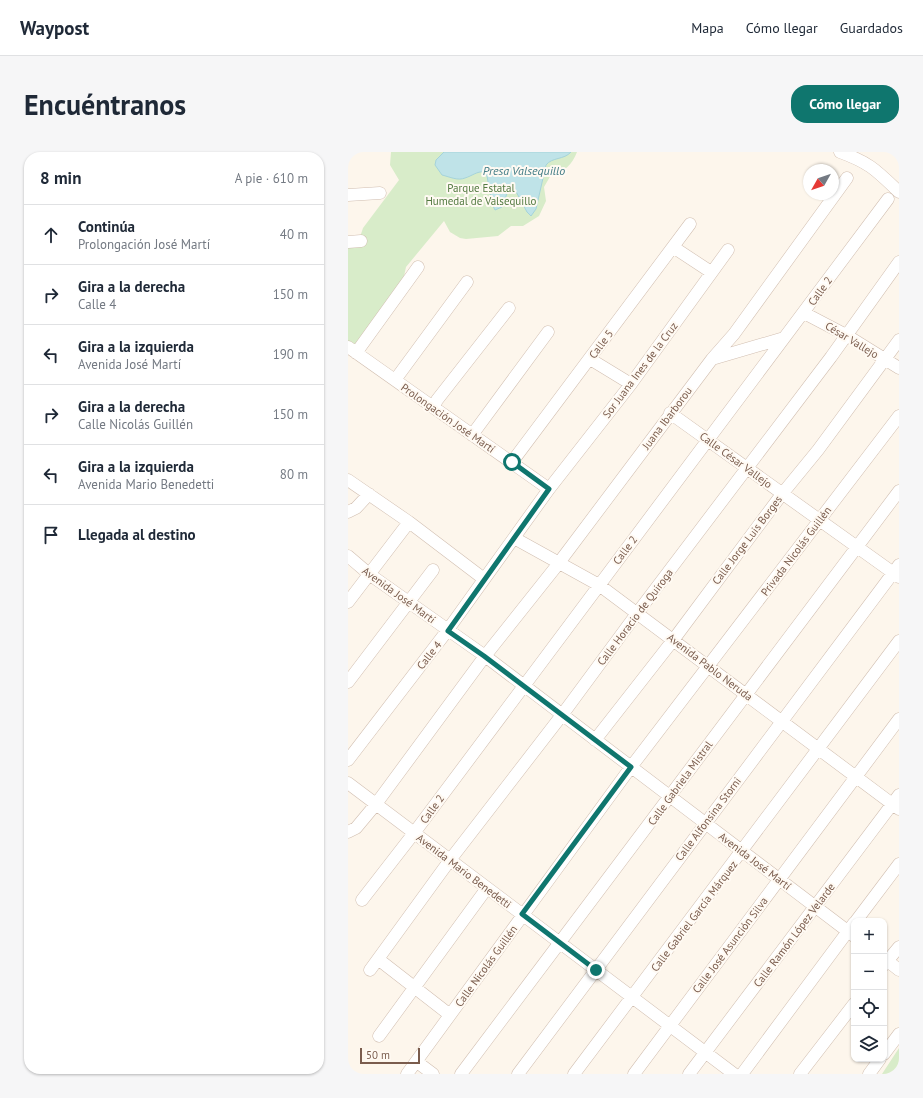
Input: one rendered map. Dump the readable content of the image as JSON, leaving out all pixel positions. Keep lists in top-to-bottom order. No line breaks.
{"streets":{"street":["Calle 2","César Vallejo","Calle 5","Sor Juana Ines de la Cruz","Prolongación José Martí","Juana Ibarborou","Calle César Vallejo","Calle Jorge Luis Borges","Privada Nicolás Guillén","Avenida José Martí","Calle Horacio de Quiroga","Calle 4","Avenida Pablo Neruda","Calle Gabriela Mistral","Calle Alfonsina Storni","Avenida Mario Benedetti","Calle Gabriel García Márquez","Calle Ramón López Velarde","Calle José Asunción Silva","Calle Nicolás Guillén"]},"crossings":[["Calle 2","César Vallejo"],["Calle 2","Calle César Vallejo"],["Calle 2","Avenida José Martí"],["Calle 2","Avenida Pablo Neruda"],["Calle 2","Avenida Mario Benedetti"],["César Vallejo","Calle Jorge Luis Borges"],["César Vallejo","Calle Horacio de Quiroga"],["Calle 5","Prolongación José Martí"],["Sor Juana Ines de la Cruz","Prolongación José Martí"],["Sor Juana Ines de la Cruz","Calle 4"],["Prolongación José Martí","Calle 4"],["Juana Ibarborou","Calle César Vallejo"],["Juana Ibarborou","Avenida José Martí"],["Juana Ibarborou","Avenida Pablo Neruda"],["Juana Ibarborou","Avenida Mario Benedetti"],["Calle César Vallejo","Calle Jorge Luis Borges"],["Calle César Vallejo","Privada Nicolás Guillén"],["Calle César Vallejo","Calle Horacio de Quiroga"],["Calle César Vallejo","Calle Gabriela Mistral"],["Calle César Vallejo","Calle Alfonsina Storni"],["Calle Jorge Luis Borges","Avenida José Martí"],["Calle Jorge Luis Borges","Avenida Pablo Neruda"],["Privada Nicolás Guillén","Avenida Pablo Neruda"],["Privada Nicolás Guillén","Calle Nicolás Guillén"],["Avenida José Martí","Calle Horacio de Quiroga"],["Avenida José Martí","Calle 4"],["Avenida José Martí","Calle Gabriela Mistral"],["Avenida José Martí","Calle Alfonsina Storni"],["Avenida José Martí","Calle Gabriel García Márquez"],["Avenida José Martí","Calle Ramón López Velarde"],["Avenida José Martí","Calle José Asunción Silva"],["Avenida José Martí","Calle Nicolás Guillén"],["Calle Horacio de Quiroga","Avenida Pablo Neruda"],["Calle Horacio de Quiroga","Avenida Mario Benedetti"],["Calle 4","Avenida Pablo Neruda"],["Avenida Pablo Neruda","Calle Gabriela Mistral"],["Avenida Pablo Neruda","Calle Alfonsina Storni"],["Avenida Pablo Neruda","Calle Gabriel García Márquez"],["Avenida Pablo Neruda","Calle Ramón López Velarde"],["Avenida Pablo Neruda","Calle José Asunción Silva"],["Avenida Pablo Neruda","Calle Nicolás Guillén"],["Calle Gabriela Mistral","Avenida Mario Benedetti"],["Calle Alfonsina Storni","Avenida Mario Benedetti"],["Avenida Mario Benedetti","Calle Gabriel García Márquez"],["Avenida Mario Benedetti","Calle Ramón López Velarde"],["Avenida Mario Benedetti","Calle José Asunción Silva"],["Avenida Mario Benedetti","Calle Nicolás Guillén"]],"water":["Presa Valsequillo"],"parks":["Parque Estatal Humedal de Valsequillo"],"scale_bar":"50 m","north":"bottom left","page":{"header":"Waypost","nav":["Mapa","Cómo llegar","Guardados"],"buttons":"Cómo llegar","title":"Encuéntranos","heading":["8 min","A pie · 610 m"],"list":[["Continúa","Prolongación José Martí","40 m"],["Gira a la derecha","Calle 4","150 m"],["Gira a la izquierda","Avenida José Martí","190 m"],["Gira a la derecha","Calle Nicolás Guillén","150 m"],["Gira a la izquierda","Avenida Mario Benedetti","80 m"],"Llegada al destino"],"map_buttons":["+","−"],"scale":"50 m"}}
